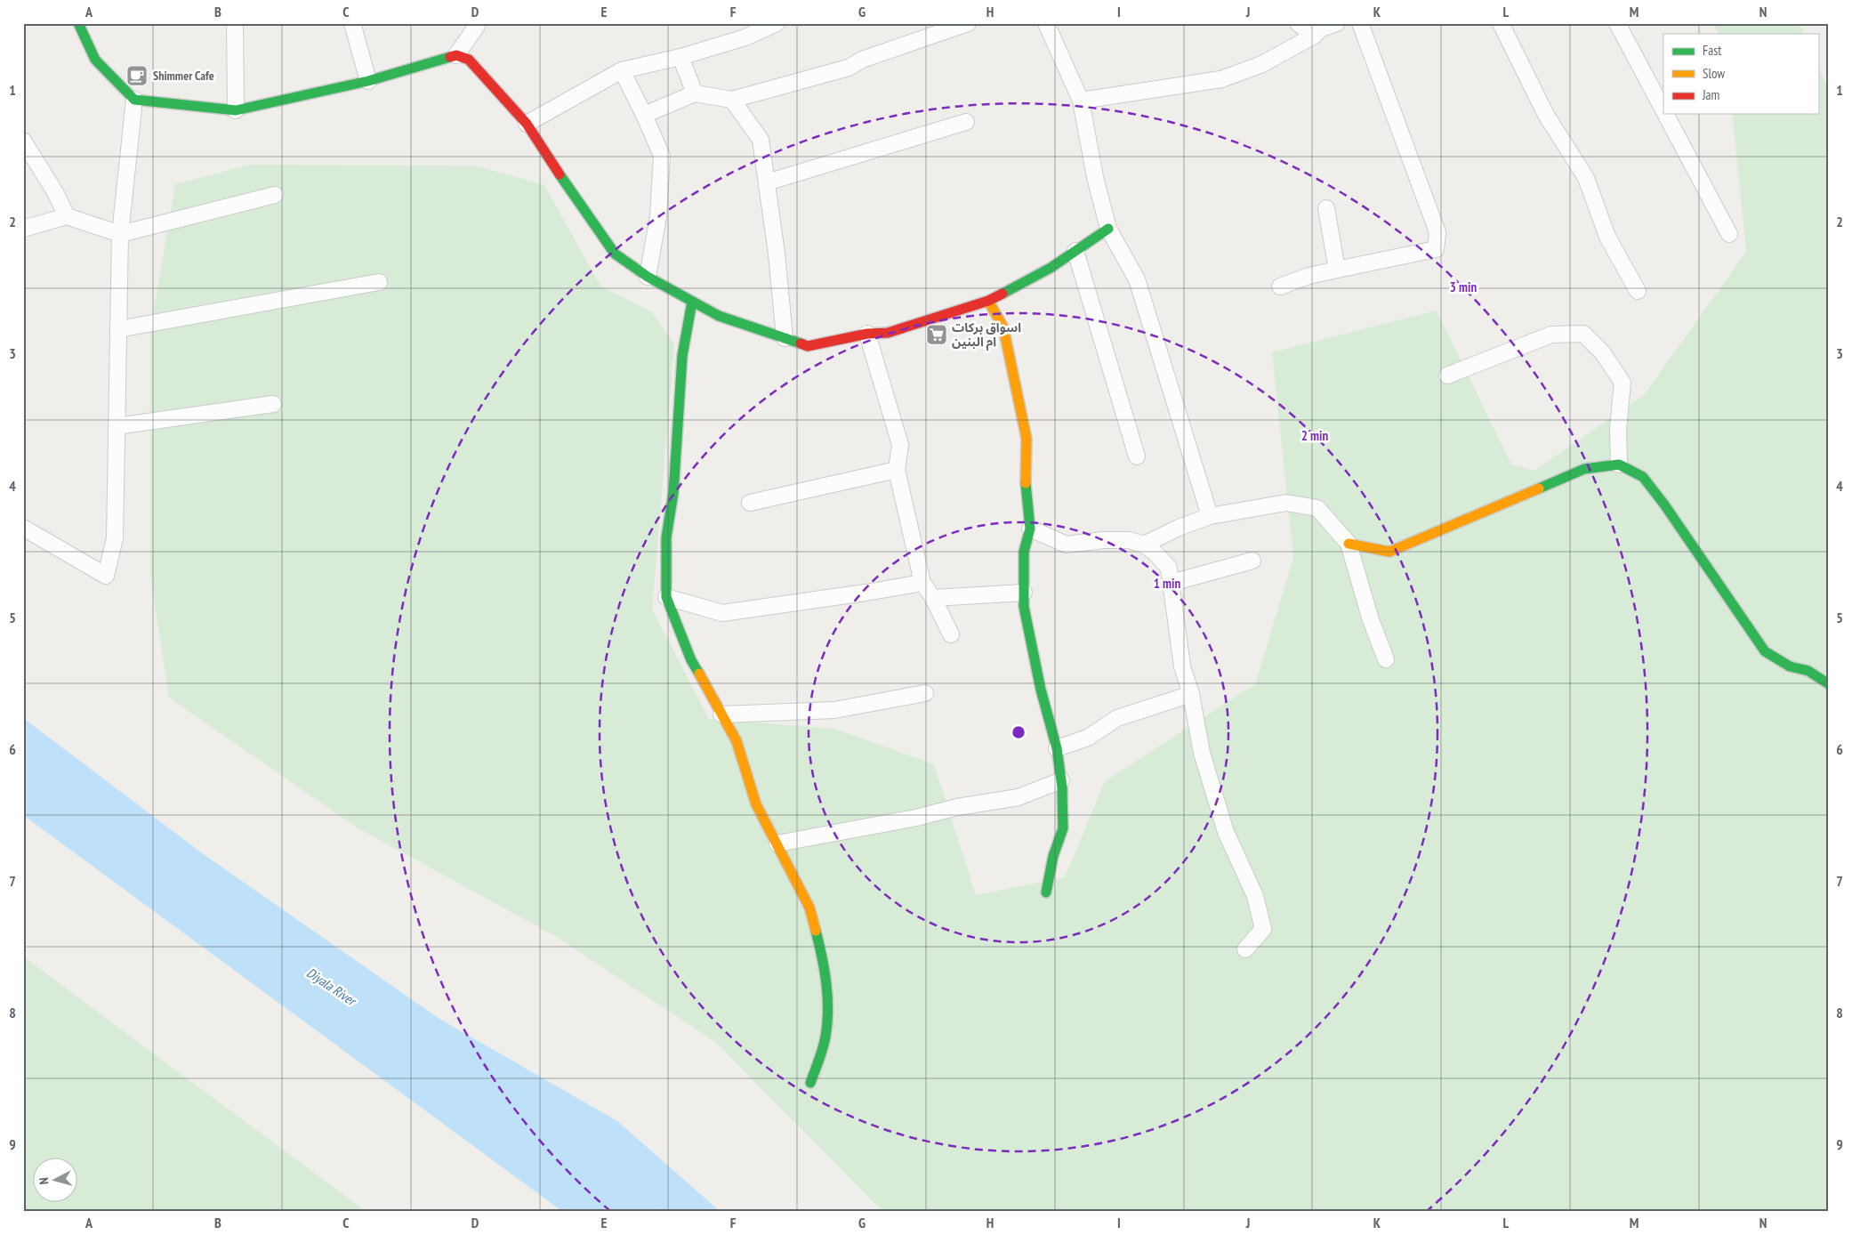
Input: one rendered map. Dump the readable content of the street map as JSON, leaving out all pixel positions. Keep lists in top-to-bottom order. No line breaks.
{"water":["Diyala River"],"places":{"cafe":["Shimmer Cafe"],"supermarket":["اسواق بركات ام البنين"]},"legend":["Fast","Slow","Jam"],"north":"left","grid":{"columns":["A","B","C","D","E","F","G","H","I","J","K","L","M","N"],"rows":["1","2","3","4","5","6","7","8","9"]},"rings":["3 min","2 min","1 min"]}
